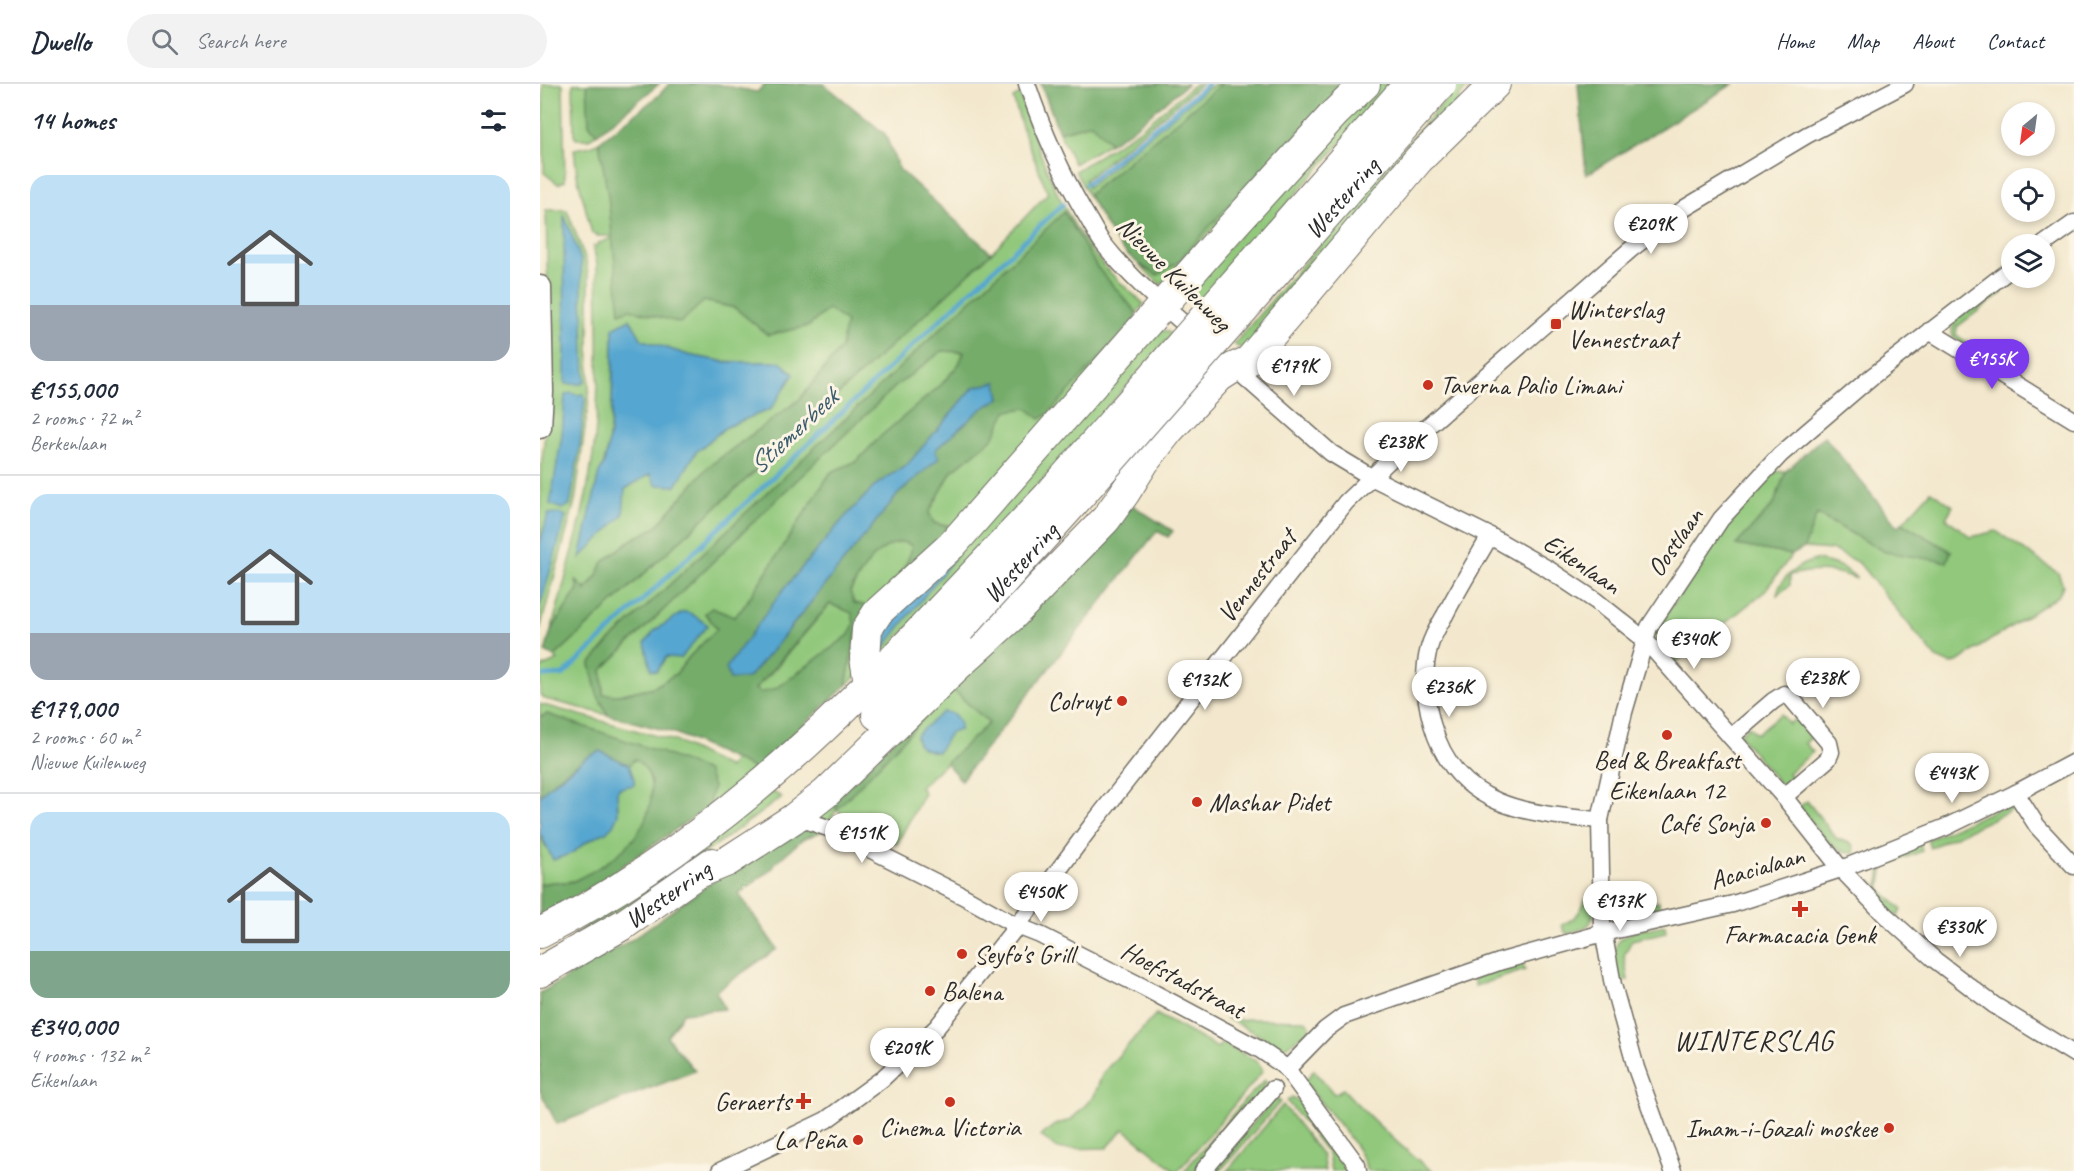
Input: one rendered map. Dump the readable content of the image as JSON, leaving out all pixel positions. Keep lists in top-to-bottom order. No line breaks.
{"streets":{"highway":["Westerring"],"street":["Nieuwe Kuilenweg","Oostlaan","Eikenlaan","Vennestraat","Acacialaan","Hoefstadstraat"]},"crossings":[["Nieuwe Kuilenweg","Eikenlaan"],["Nieuwe Kuilenweg","Vennestraat"],["Oostlaan","Eikenlaan"],["Oostlaan","Acacialaan"],["Eikenlaan","Vennestraat"],["Eikenlaan","Acacialaan"],["Vennestraat","Hoefstadstraat"],["Acacialaan","Hoefstadstraat"]],"districts":["WINTERSLAG"],"water":["Stiemerbeek"],"places":{"transit":["Winterslag Vennestraat"],"other":["Taverna Palio Limani","Colruyt","Bed & Breakfast Eikenlaan 12","Mashar Pidet","Café Sonja","Seyfo's Grill","Balena","Cinema Victoria","Imam-i-Gazali moskee","La Peña"],"health":["Farmacacia Genk","Geraerts"]},"north":"bottom left","page":{"header":"Dwello","search":"Search here","nav":["Home","Map","About","Contact"],"heading":"14 homes","list":[{"name":"€155,000","note":"2 rooms · 72 m² · Berkenlaan"},{"name":"€179,000","note":"2 rooms · 60 m² · Nieuwe Kuilenweg"},{"name":"€340,000","note":"4 rooms · 132 m² · Eikenlaan"}],"price":["€209K","€155K","€179K","€238K","€340K","€238K","€132K","€236K","€443K","€151K","€450K","€137K","€330K","€209K"]}}
